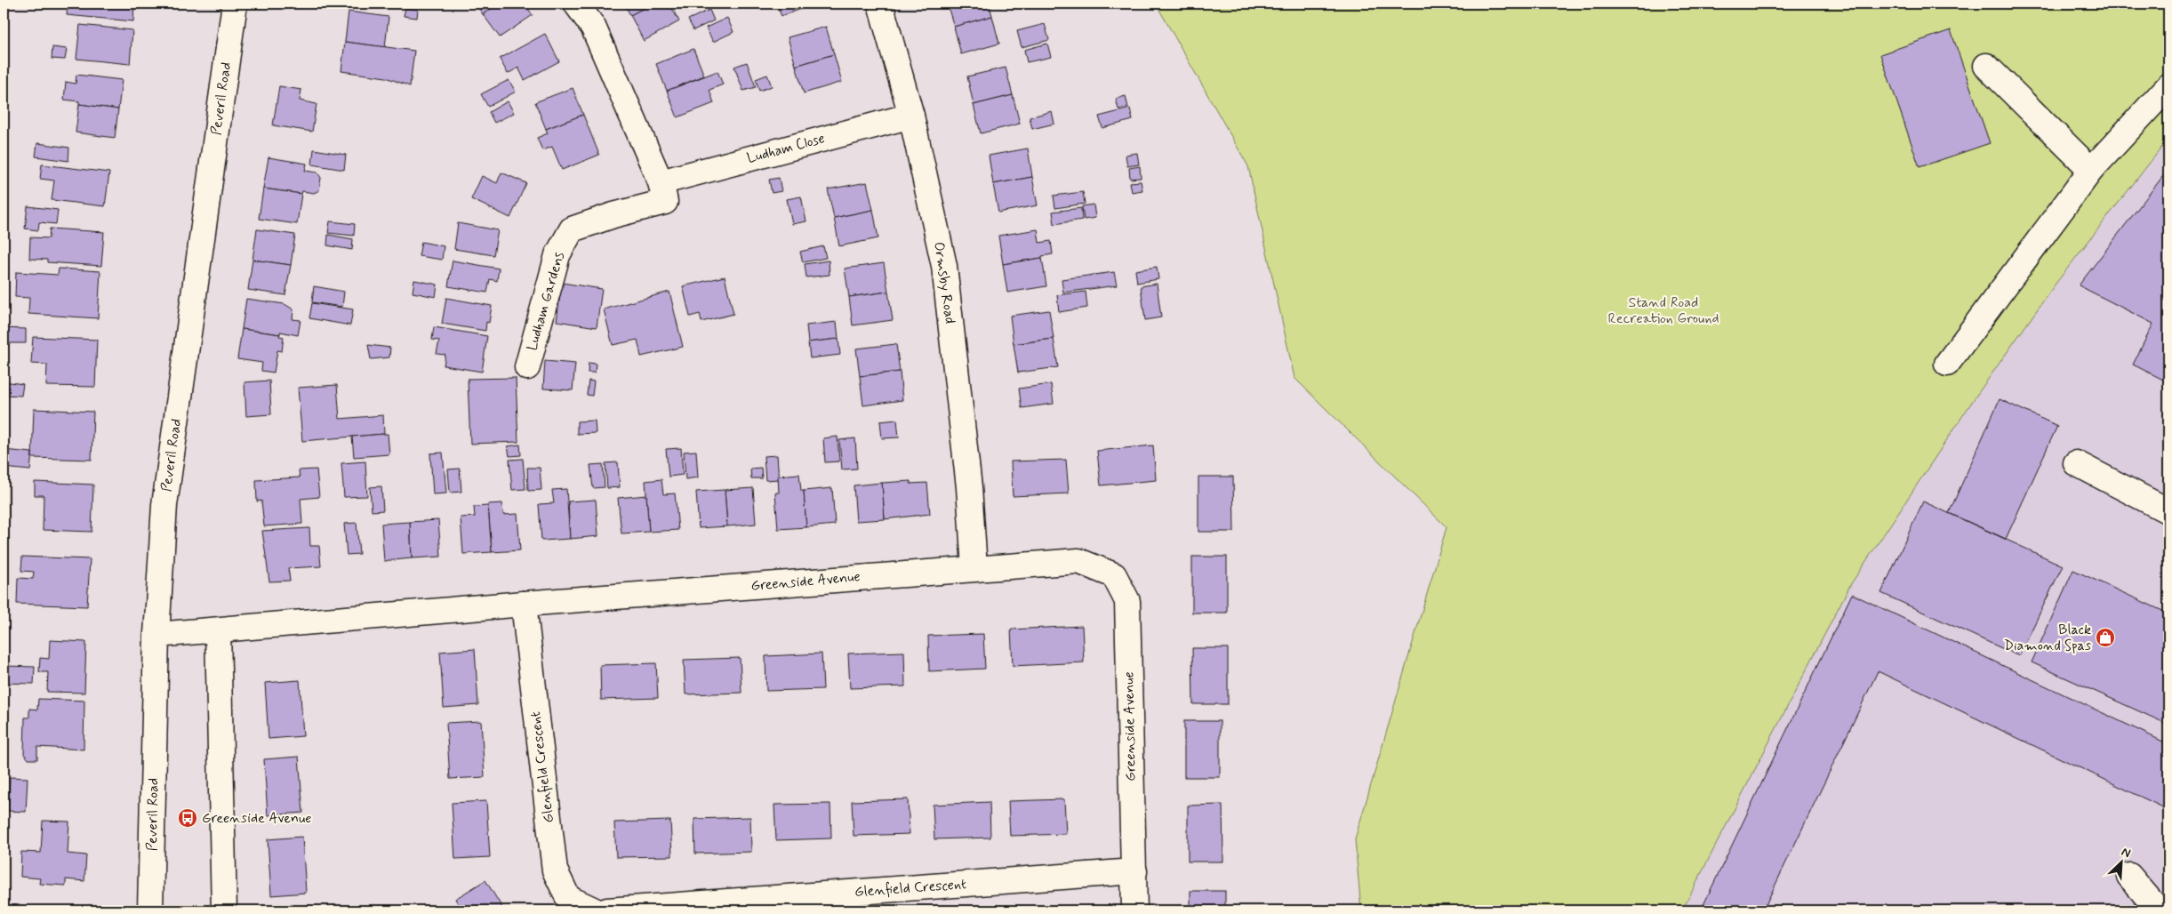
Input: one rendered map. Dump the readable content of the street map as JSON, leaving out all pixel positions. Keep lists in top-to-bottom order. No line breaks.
{"streets":{"street":["Peveril Road","Ludham Close","Ormsby Road","Ludham Gardens","Greenside Avenue","Glenfield Crescent"]},"crossings":[["Peveril Road","Greenside Avenue"],["Ludham Close","Ormsby Road"],["Ludham Close","Ludham Gardens"],["Ormsby Road","Greenside Avenue"],["Greenside Avenue","Glenfield Crescent"]],"parks":["Stand Road Recreation Ground"],"places":{"shop":["Black Diamond Spas"],"bus stop":["Greenside Avenue"]},"north":"top right"}
